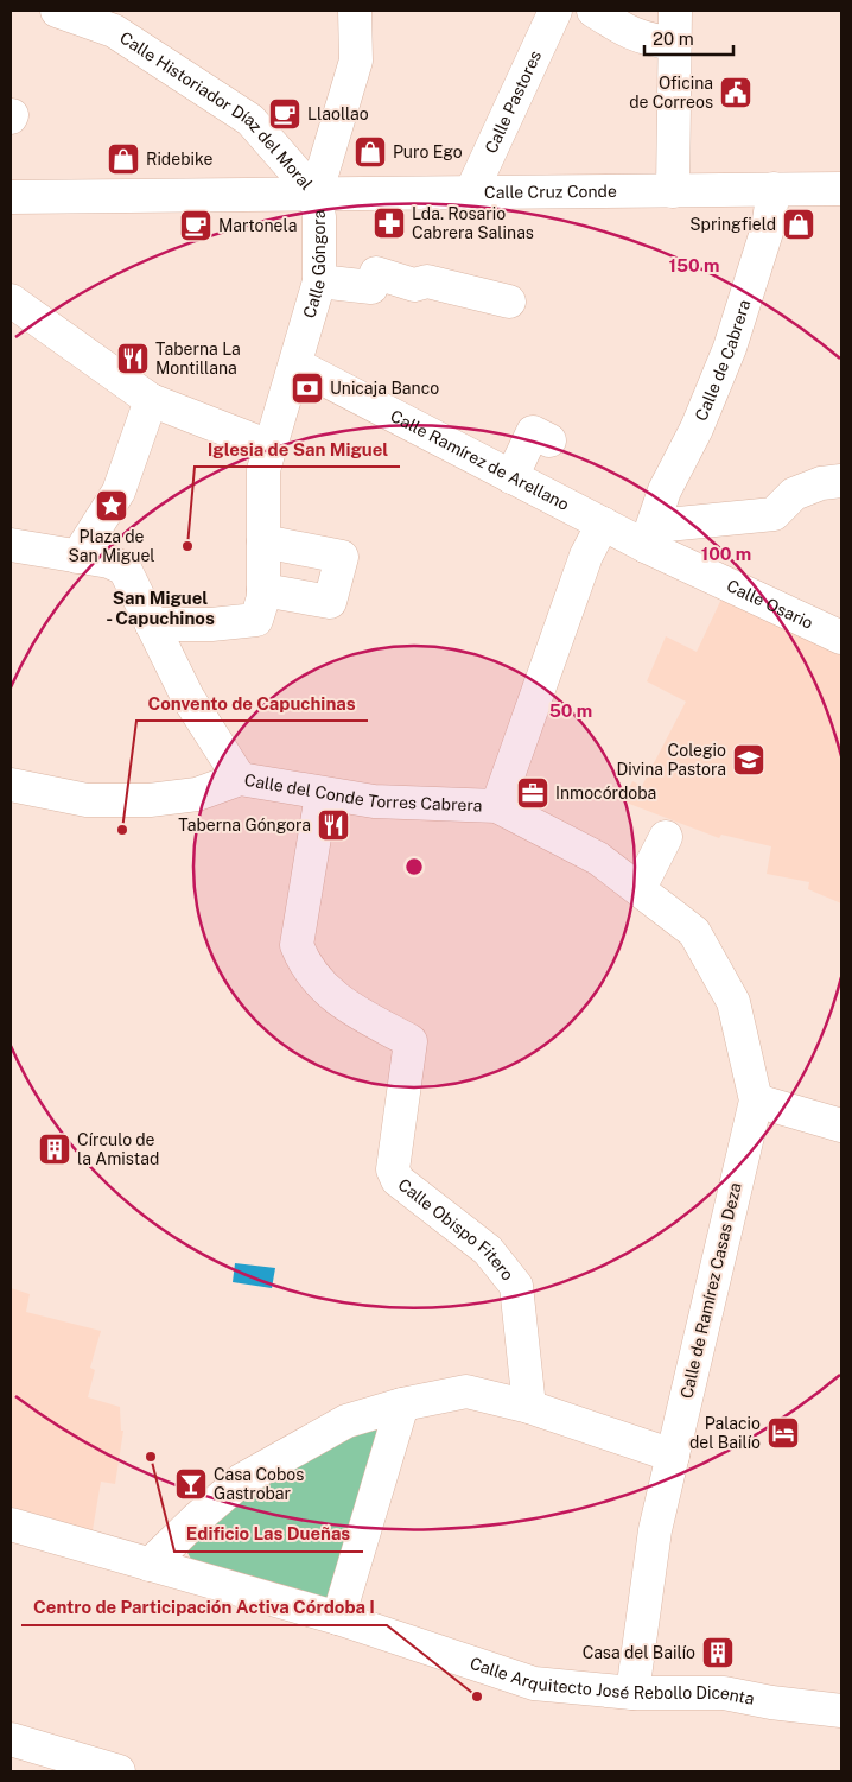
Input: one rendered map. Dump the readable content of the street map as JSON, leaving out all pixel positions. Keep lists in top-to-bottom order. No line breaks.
{"streets":{"street":["Calle Pastores","Calle Historiador Díaz del Moral","Calle Cruz Conde","Calle Góngora","Calle de Cabrera","Calle Ramírez de Arellano","Calle Osario","Calle del Conde Torres Cabrera","Calle Obispo Fitero","Calle de Ramírez Casas Deza","Calle Arquitecto José Rebollo Dicenta"]},"crossings":[["Calle Pastores","Calle Cruz Conde"],["Calle Historiador Díaz del Moral","Calle Cruz Conde"],["Calle Historiador Díaz del Moral","Calle Góngora"],["Calle Cruz Conde","Calle Góngora"],["Calle Cruz Conde","Calle de Cabrera"],["Calle Góngora","Calle Ramírez de Arellano"],["Calle de Cabrera","Calle Osario"],["Calle Ramírez de Arellano","Calle Osario"],["Calle del Conde Torres Cabrera","Calle Obispo Fitero"],["Calle del Conde Torres Cabrera","Calle de Ramírez Casas Deza"],["Calle de Ramírez Casas Deza","Calle Arquitecto José Rebollo Dicenta"]],"districts":["San Miguel - Capuchinos"],"places":{"public building":["Oficina de Correos"],"cafe":["Llaollao","Martonela"],"shop":["Puro Ego","Ridebike","Springfield"],"pharmacy":["Lda. Rosario Cabrera Salinas"],"restaurant":["Taberna La Montillana","Taberna Góngora"],"bank":["Unicaja Banco"],"place":["Plaza de San Miguel"],"other":["Iglesia de San Miguel","Convento de Capuchinas","Edificio Las Dueñas","Centro de Participación Activa Córdoba I"],"school or university":["Colegio Divina Pastora"],"office":["Inmocórdoba"],"building":["Círculo de la Amistad","Casa del Bailío"],"hotel":["Palacio del Bailío"],"bar":["Casa Cobos Gastrobar"]},"scale_bar":"20 m","rings":["150 m","100 m","50 m"]}
